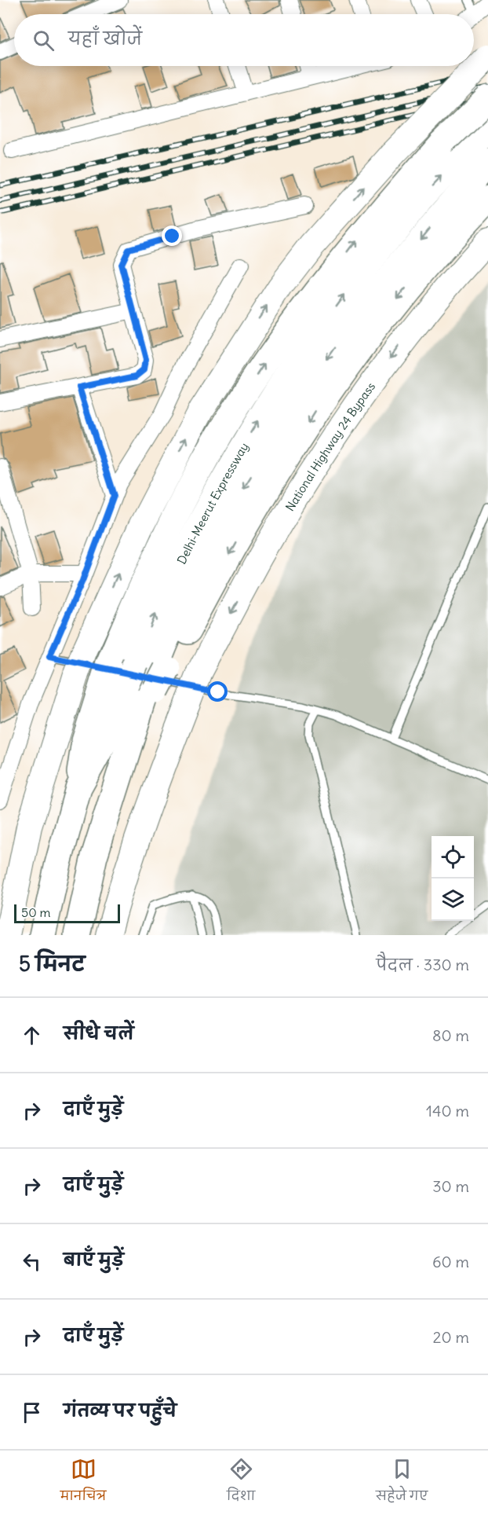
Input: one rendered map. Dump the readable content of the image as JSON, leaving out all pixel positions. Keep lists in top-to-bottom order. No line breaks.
{"streets":{"highway":["National Highway 24 Bypass","Delhi-Meerut Expressway"]},"scale_bar":"50 m","page":{"search":"यहाँ खोजें","scale":"50 m","heading":["5 मिनट","पैदल · 330 m"],"list":[["सीधे चलें","80 m"],["दाएँ मुड़ें","140 m"],["दाएँ मुड़ें","30 m"],["बाएँ मुड़ें","60 m"],["दाएँ मुड़ें","20 m"],"गंतव्य पर पहुँचे"],"nav":["मानचित्र","दिशा","सहेजे गए"]}}
